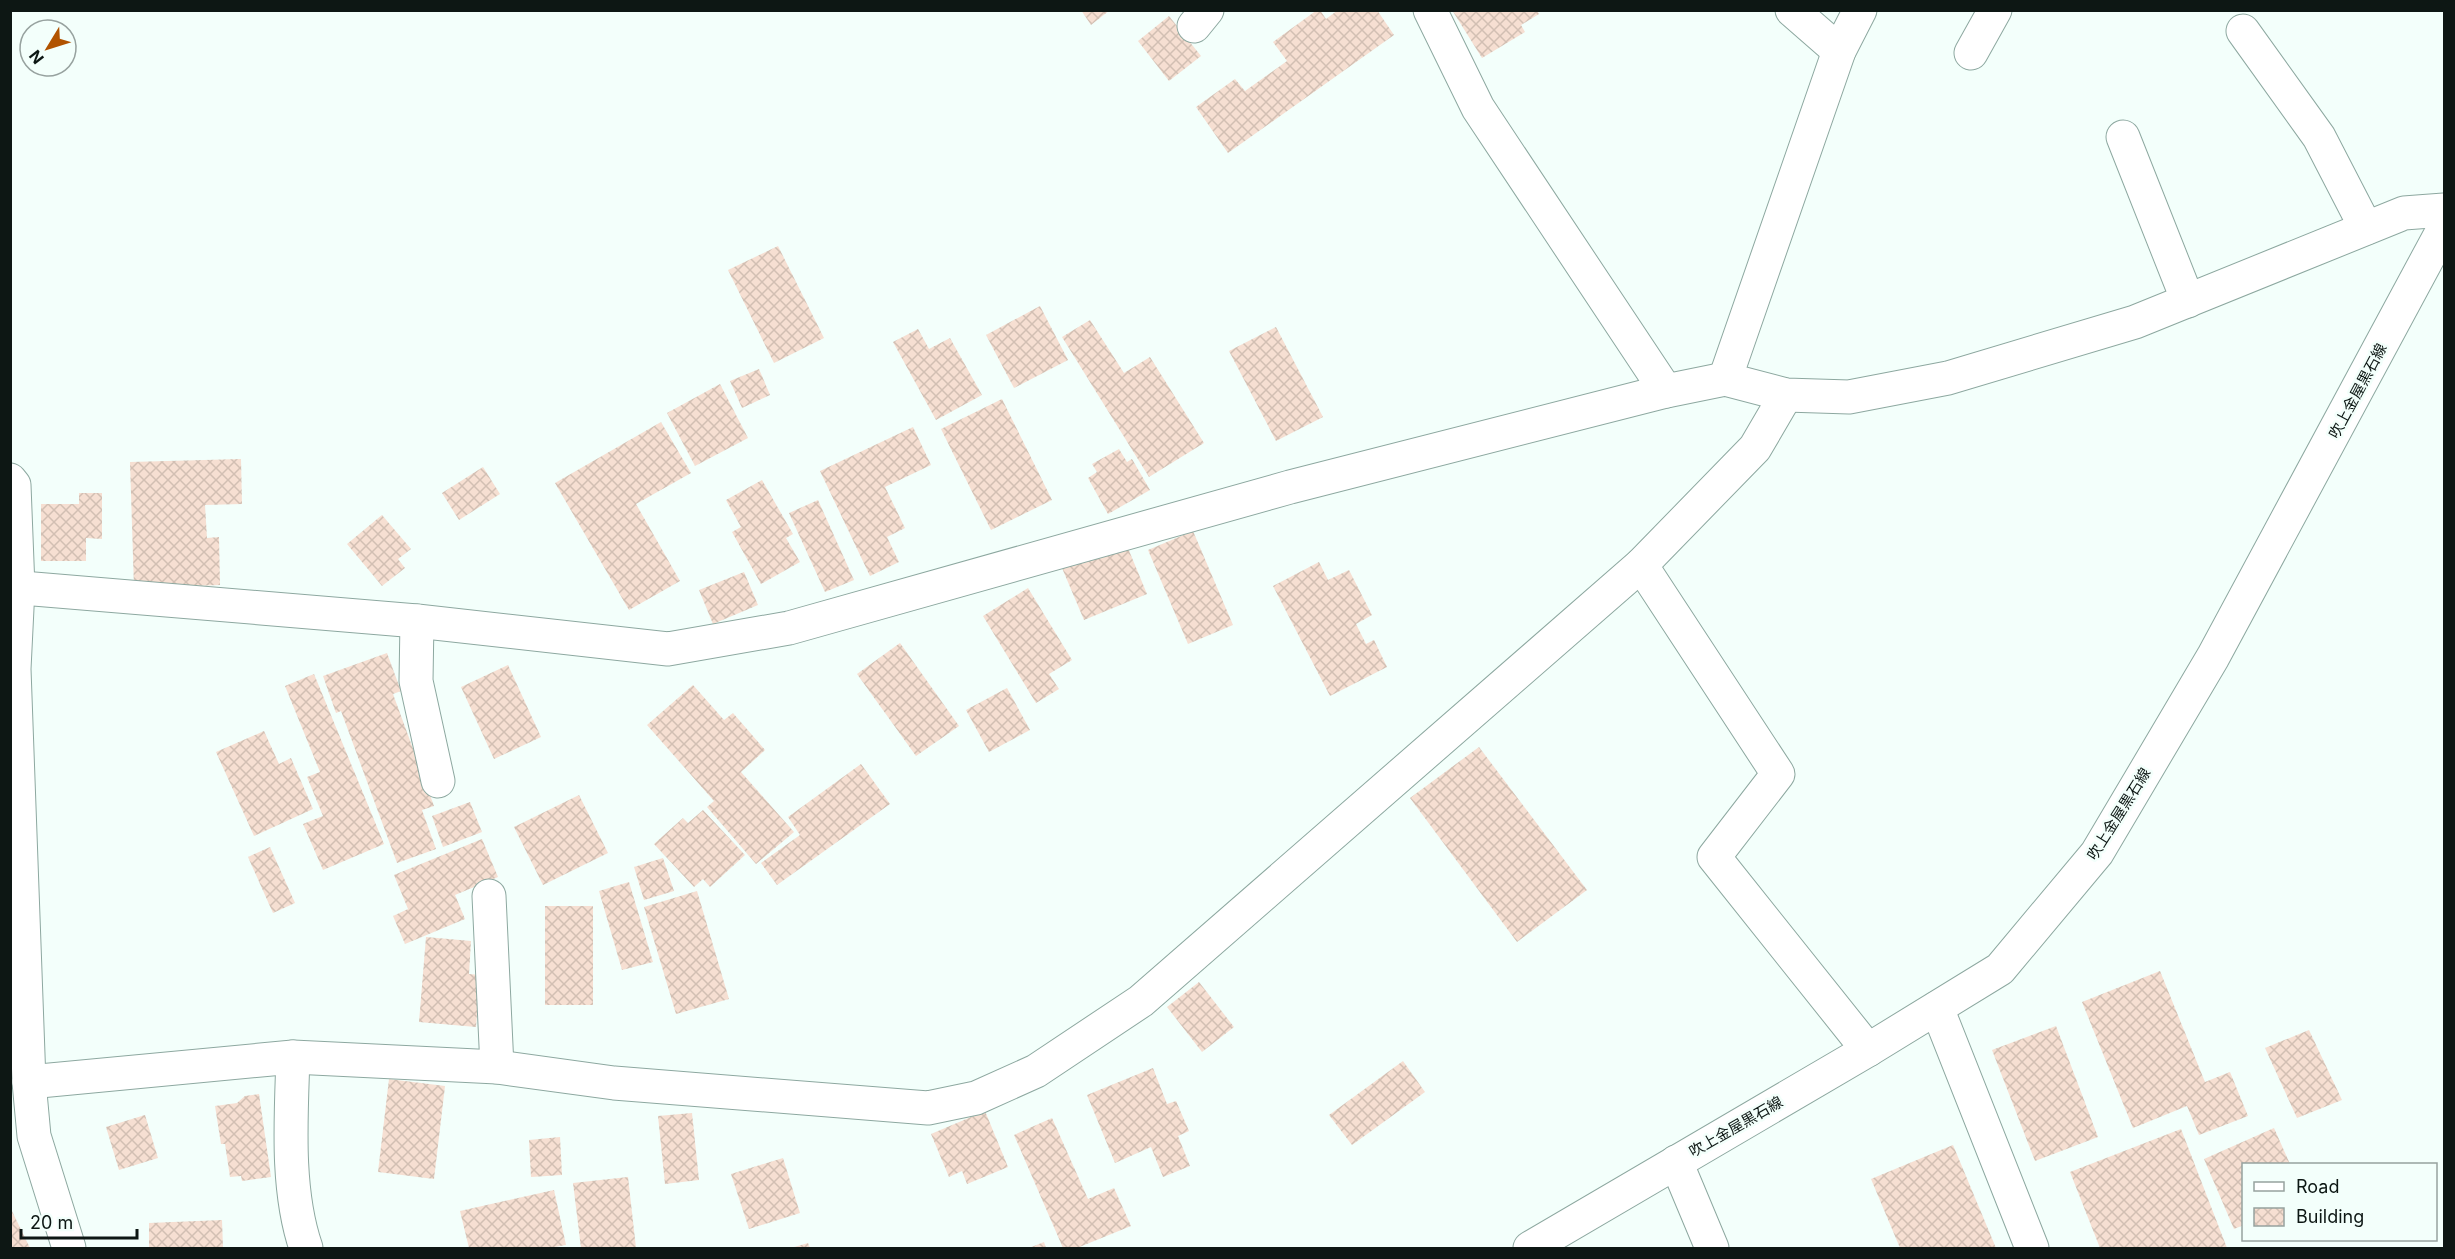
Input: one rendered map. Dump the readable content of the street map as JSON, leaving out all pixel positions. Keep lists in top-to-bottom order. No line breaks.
{"streets":{"street":["吹上金屋黒石線"]},"legend":["Road","Building"],"scale_bar":"20 m","north":"bottom left"}
